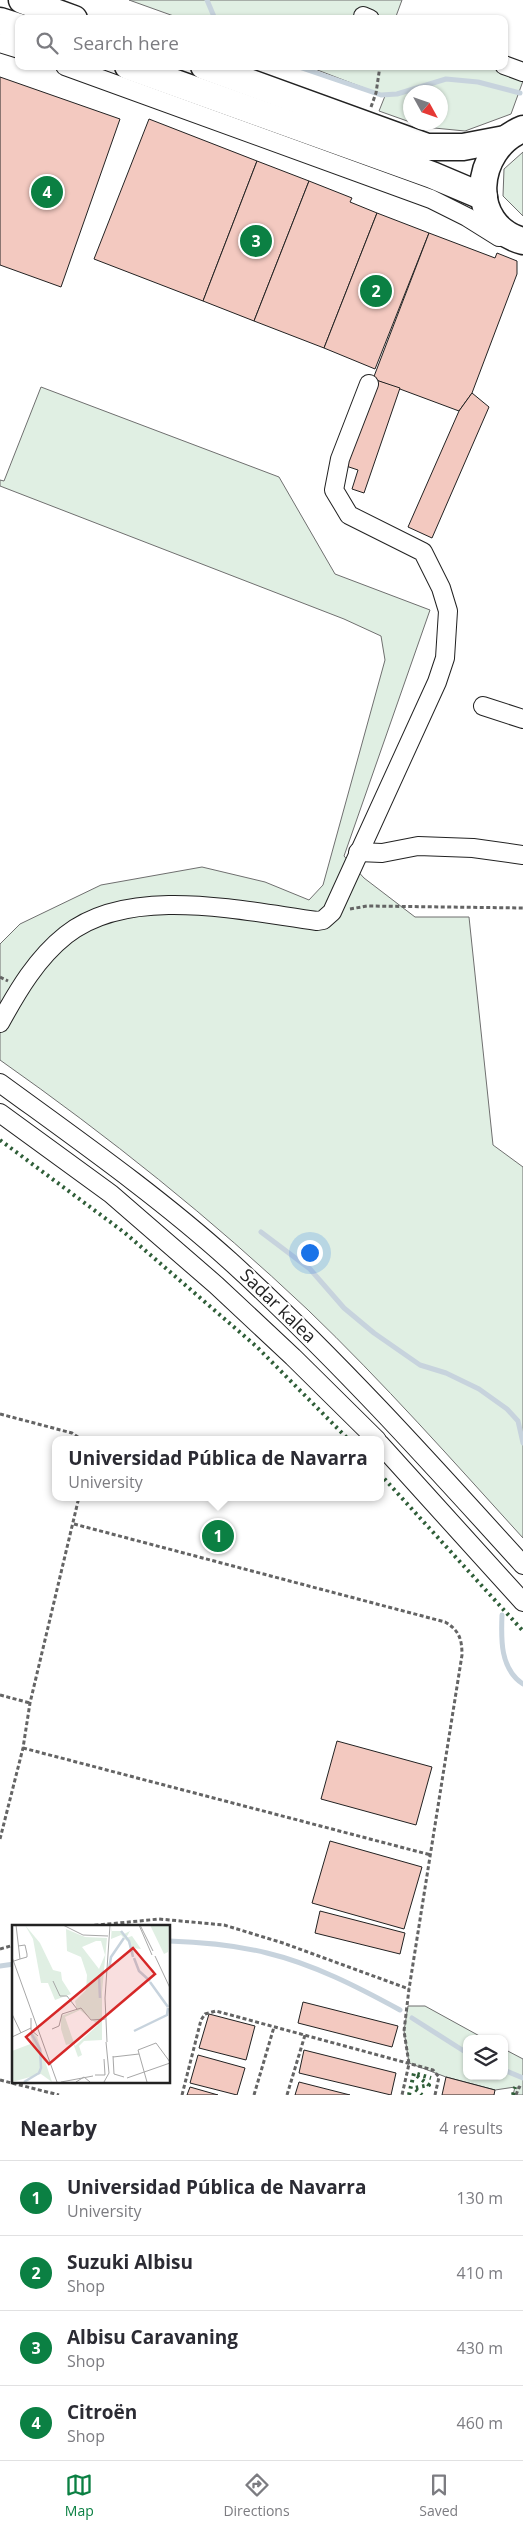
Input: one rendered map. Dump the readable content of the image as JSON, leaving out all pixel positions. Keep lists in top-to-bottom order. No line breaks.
{"streets":{"street":["Sadar kalea"]},"north":"bottom right","page":{"search":"Search here","pins":["4","3","2","1"],"popup":["Universidad Pública de Navarra","University"],"heading":["Nearby","4 results"],"list":[{"mark":"1","name":"Universidad Pública de Navarra","note":"University","value":"130 m"},{"mark":"2","name":"Suzuki Albisu","note":"Shop","value":"410 m"},{"mark":"3","name":"Albisu Caravaning","note":"Shop","value":"430 m"},{"mark":"4","name":"Citroën","note":"Shop","value":"460 m"}],"nav":["Map","Directions","Saved"]}}
